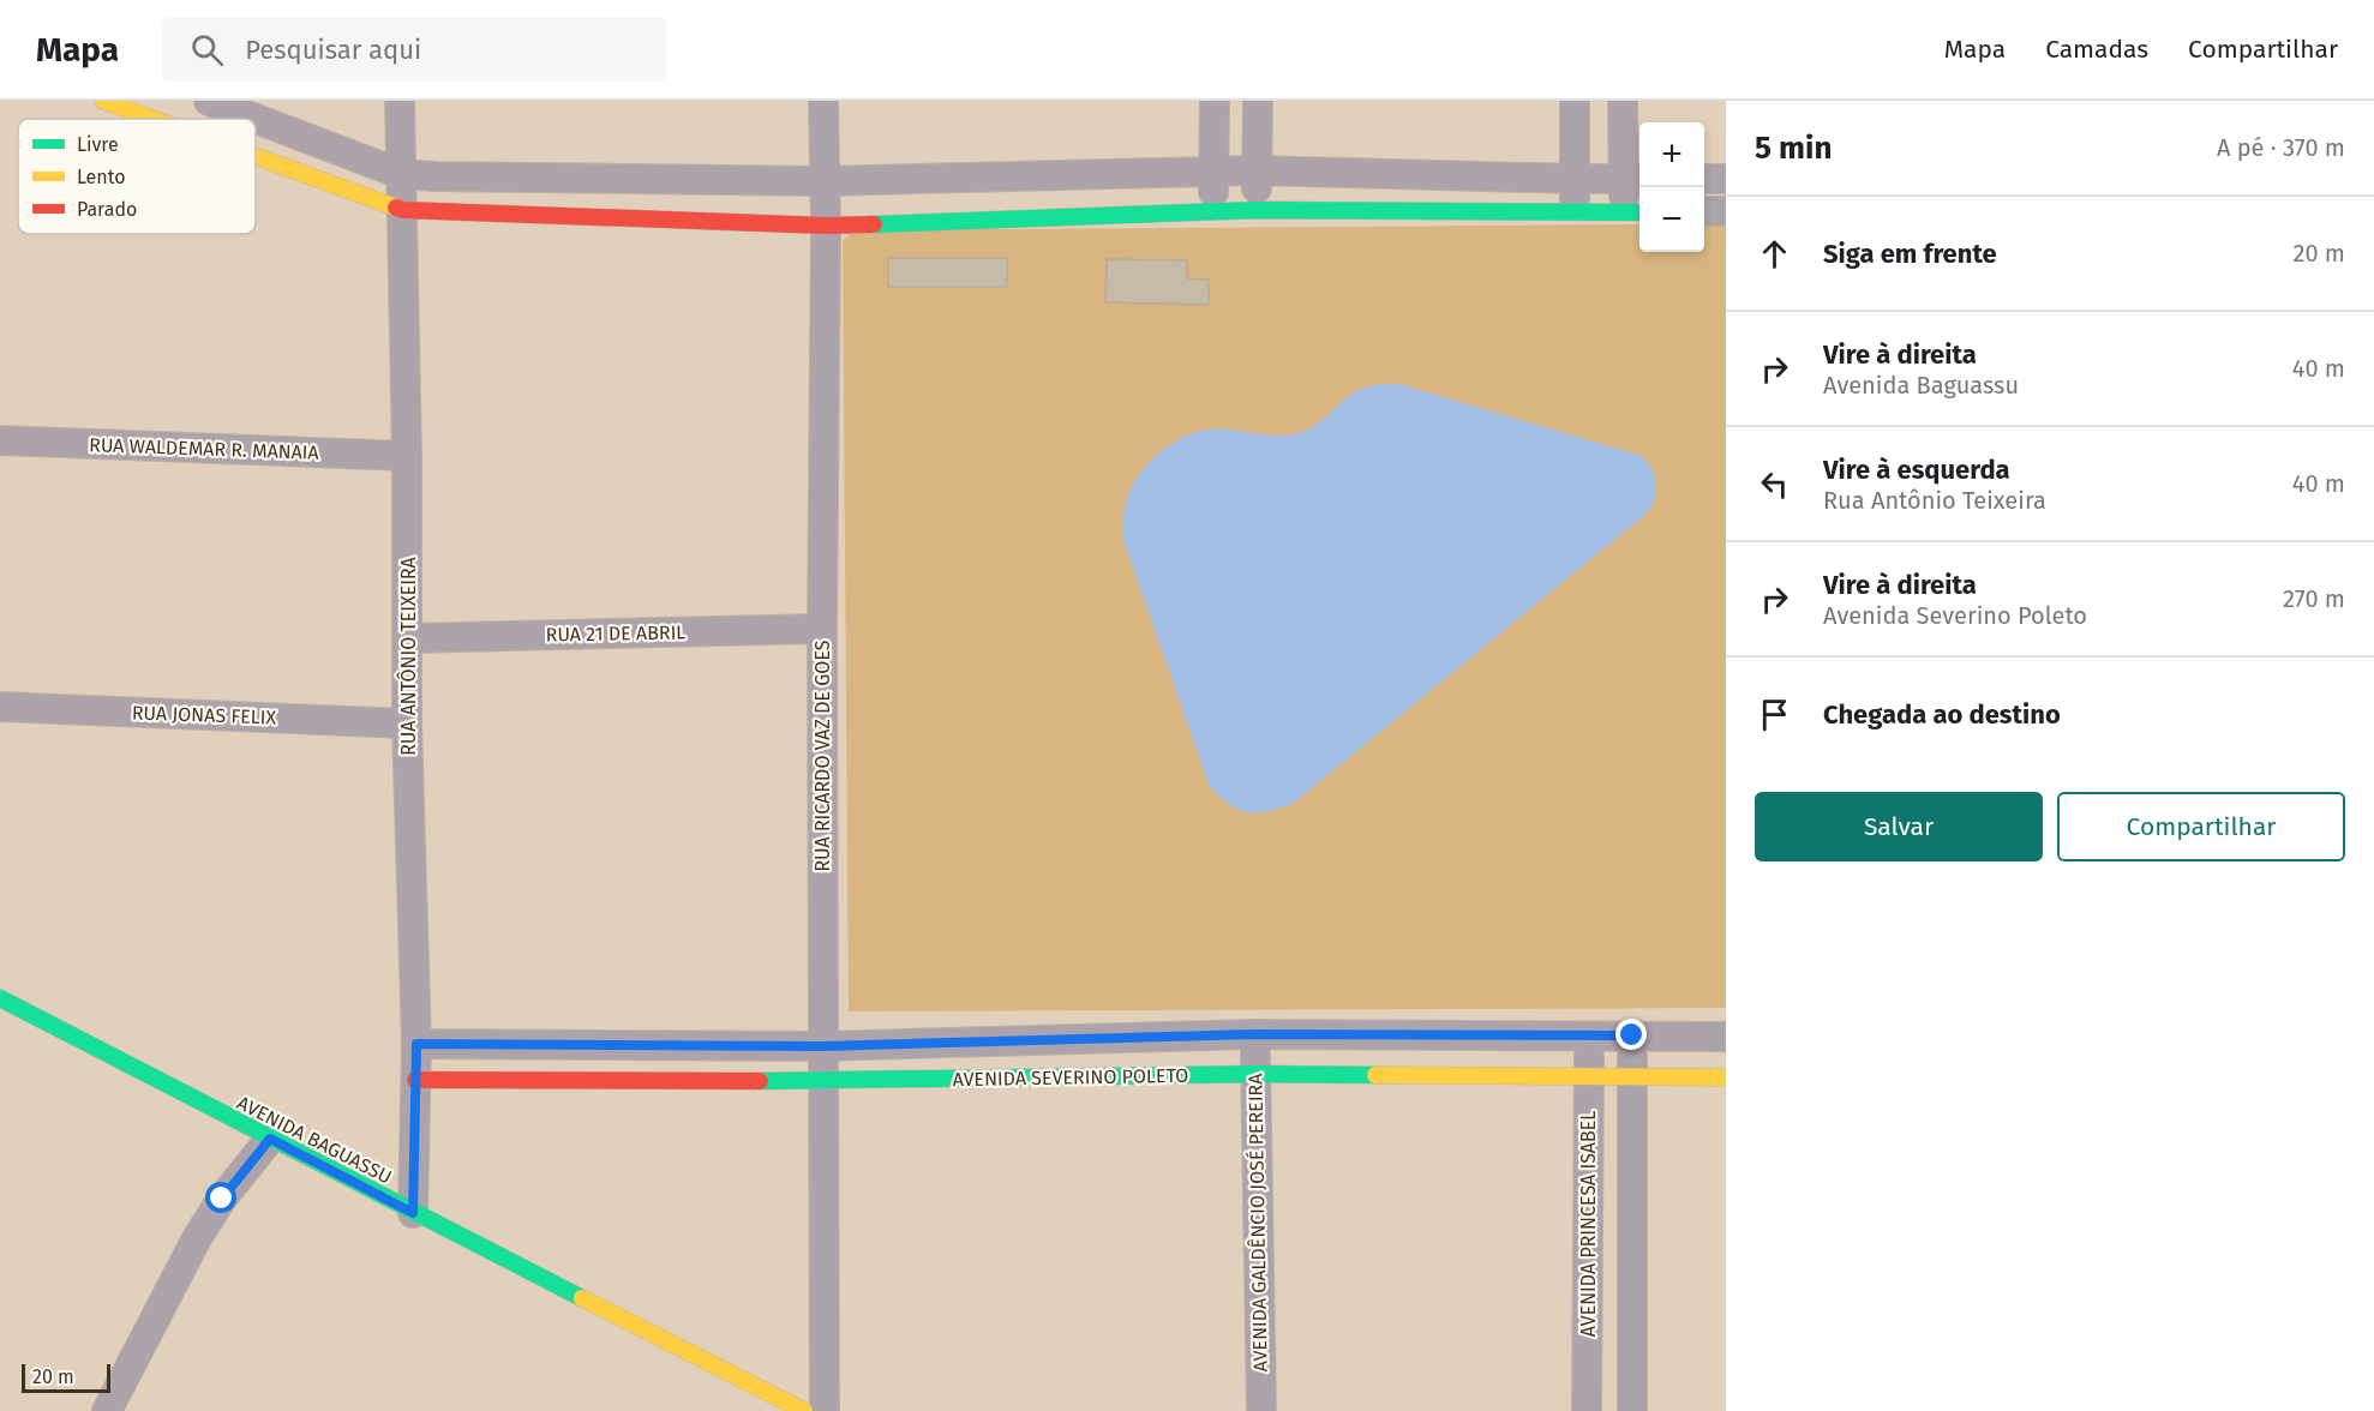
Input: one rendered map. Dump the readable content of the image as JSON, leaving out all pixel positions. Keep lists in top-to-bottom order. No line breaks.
{"streets":{"street":["RUA WALDEMAR R. MANAIA","RUA 21 DE ABRIL","RUA ANTÔNIO TEIXEIRA","RUA JONAS FELIX","RUA RICARDO VAZ DE GOES","AVENIDA SEVERINO POLETO","AVENIDA BAGUASSU","AVENIDA GALDÊNCIO JOSÉ PEREIRA","AVENIDA PRINCESA ISABEL"]},"crossings":[["RUA WALDEMAR R. MANAIA","RUA ANTÔNIO TEIXEIRA"],["RUA 21 DE ABRIL","RUA ANTÔNIO TEIXEIRA"],["RUA 21 DE ABRIL","RUA RICARDO VAZ DE GOES"],["RUA ANTÔNIO TEIXEIRA","RUA JONAS FELIX"],["RUA ANTÔNIO TEIXEIRA","AVENIDA SEVERINO POLETO"],["RUA ANTÔNIO TEIXEIRA","AVENIDA BAGUASSU"],["RUA RICARDO VAZ DE GOES","AVENIDA SEVERINO POLETO"],["AVENIDA SEVERINO POLETO","AVENIDA GALDÊNCIO JOSÉ PEREIRA"],["AVENIDA SEVERINO POLETO","AVENIDA PRINCESA ISABEL"]],"legend":["Livre","Lento","Parado"],"scale_bar":"20 m","page":{"header":"Mapa","search":"Pesquisar aqui","nav":["Mapa","Camadas","Compartilhar"],"heading":["5 min","A pé · 370 m"],"map_buttons":["+","−"],"list":[["Siga em frente","20 m"],["Vire à direita","Avenida Baguassu","40 m"],["Vire à esquerda","Rua Antônio Teixeira","40 m"],["Vire à direita","Avenida Severino Poleto","270 m"],"Chegada ao destino"],"buttons":["Salvar","Compartilhar"],"scale":"20 m"}}
